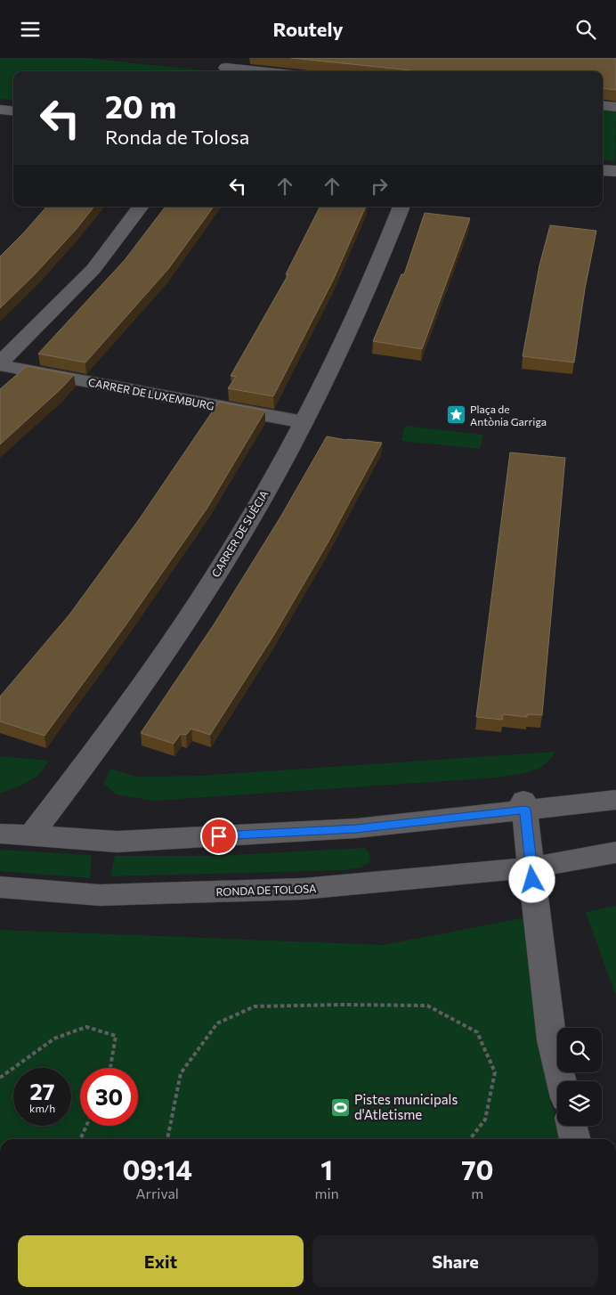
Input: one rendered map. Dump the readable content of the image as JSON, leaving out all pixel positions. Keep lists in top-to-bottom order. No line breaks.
{"streets":{"street":["CARRER DE LUXEMBURG","CARRER DE SUÈCIA","RONDA DE TOLOSA"]},"crossings":[["CARRER DE LUXEMBURG","CARRER DE SUÈCIA"]],"places":{"place":["Plaça de Antònia Garriga"],"sports":["Pistes municipals d'Atletisme"]},"page":{"header":"Routely","turn":["20 m","Ronda de Tolosa"],"speed":"27 km/h","limit":"30","eta":["09:14","Arrival","1","min","70","m"],"buttons":["Exit","Share"]}}
